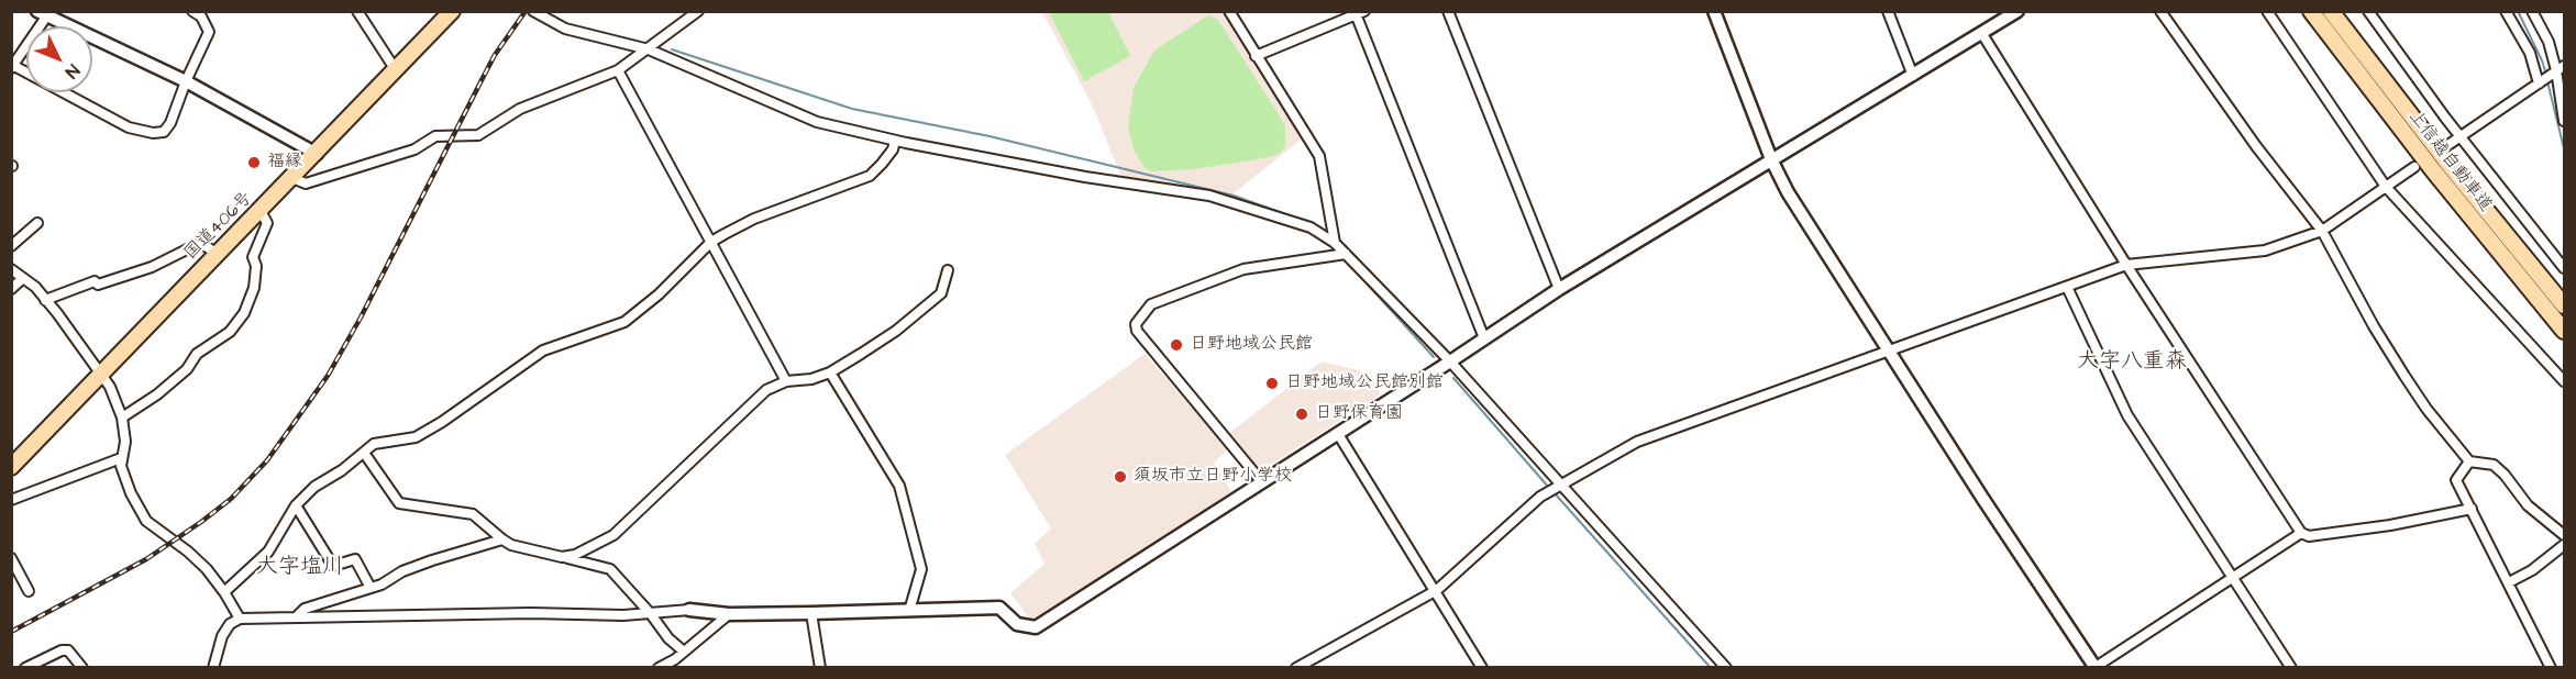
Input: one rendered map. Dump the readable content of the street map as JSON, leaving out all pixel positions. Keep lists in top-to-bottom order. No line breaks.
{"streets":{"highway":["上信越自動車道","国道406号"]},"districts":["大字八重森","大字塩川"],"places":["福縁","日野地域公民館","日野地域公民館別館","日野保育園","須坂市立日野小学校"],"north":"bottom right"}
